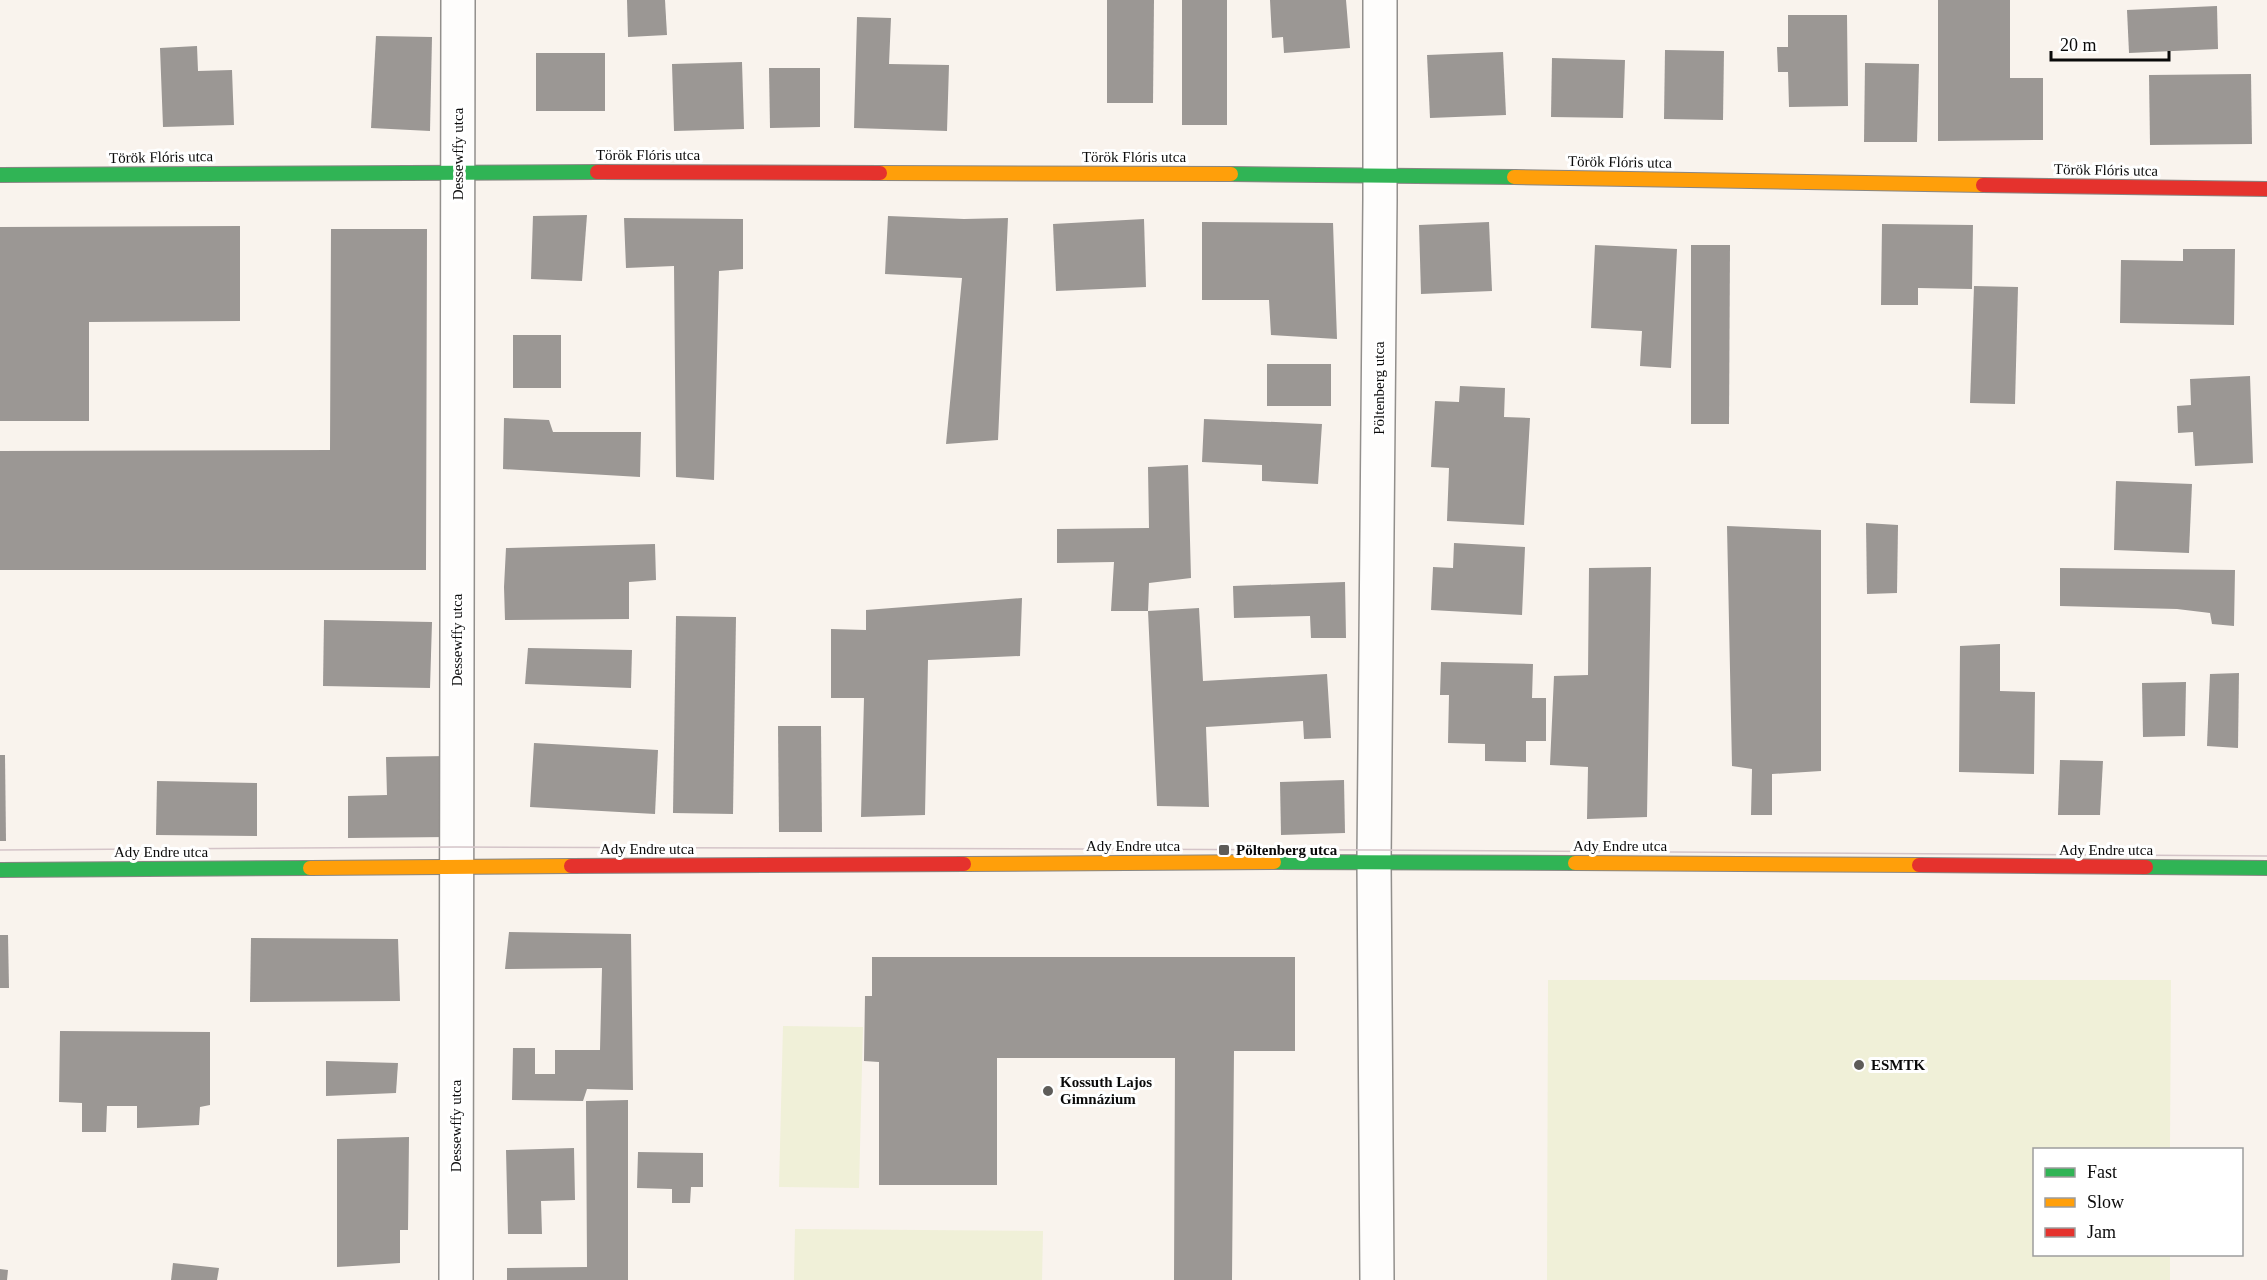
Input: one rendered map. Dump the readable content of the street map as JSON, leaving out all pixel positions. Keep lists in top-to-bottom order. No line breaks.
{"streets":{"street":["Dessewffy utca","Török Flóris utca","Pöltenberg utca","Ady Endre utca"]},"crossings":[["Dessewffy utca","Török Flóris utca"],["Dessewffy utca","Ady Endre utca"],["Török Flóris utca","Pöltenberg utca"],["Pöltenberg utca","Ady Endre utca"]],"places":{"transit":["Pöltenberg utca"],"other":["ESMTK","Kossuth Lajos Gimnázium"]},"legend":["Fast","Slow","Jam"],"scale_bar":"20 m"}
